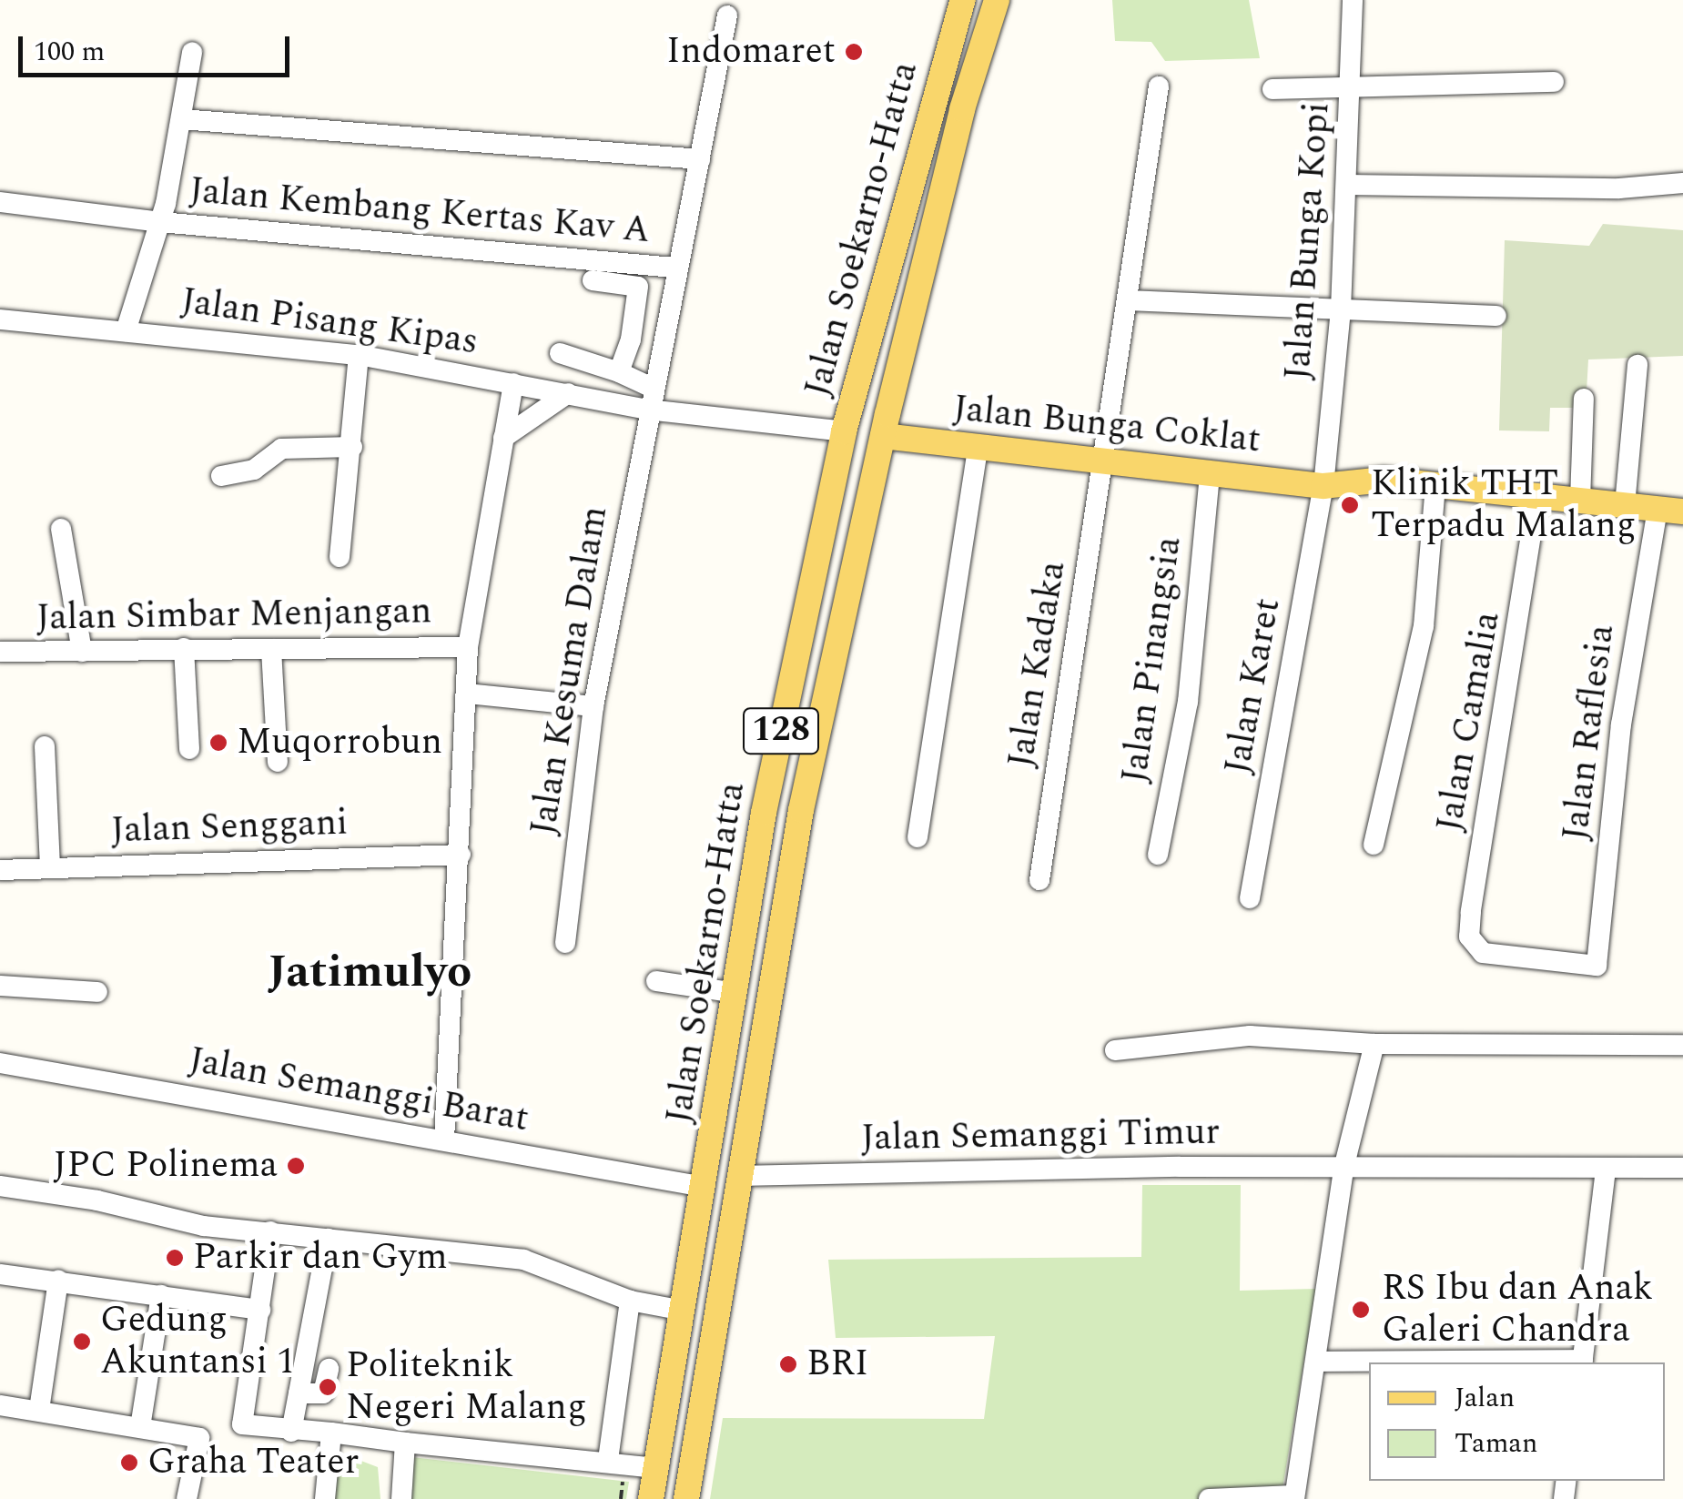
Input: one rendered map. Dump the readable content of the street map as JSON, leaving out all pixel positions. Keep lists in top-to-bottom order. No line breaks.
{"streets":{"main road":["Jalan Soekarno-Hatta","Jalan Bunga Coklat","128"],"street":["Jalan Kembang Kertas Kav A","Jalan Bunga Kopi","Jalan Pisang Kipas","Jalan Simbar Menjangan","Jalan Pinangsia","Jalan Kadaka","Jalan Kesuma Dalam","Jalan Karet","Jalan Camalia","Jalan Raflesia","Jalan Senggani","Jalan Semanggi Barat","Jalan Semanggi Timur"]},"crossings":[["Jalan Kembang Kertas Kav A","Jalan Kesuma Dalam"],["Jalan Soekarno-Hatta","Jalan Bunga Coklat"],["Jalan Soekarno-Hatta","Jalan Semanggi Barat"],["Jalan Soekarno-Hatta","Jalan Semanggi Timur"],["Jalan Bunga Kopi","Jalan Bunga Coklat"],["Jalan Bunga Kopi","Jalan Karet"],["Jalan Pisang Kipas","Jalan Kesuma Dalam"],["Jalan Bunga Coklat","Jalan Pinangsia"],["Jalan Bunga Coklat","Jalan Kadaka"],["Jalan Bunga Coklat","Jalan Karet"],["Jalan Bunga Coklat","Jalan Camalia"],["Jalan Bunga Coklat","Jalan Raflesia"],["Jalan Camalia","Jalan Raflesia"]],"districts":["Jatimulyo"],"places":["Indomaret","Klinik THT Terpadu Malang","Muqorrobun","JPC Polinema","Parkir dan Gym","RS Ibu dan Anak Galeri Chandra","Gedung Akuntansi 1","BRI","Politeknik Negeri Malang","Graha Teater"],"legend":["Jalan","Taman"],"scale_bar":"100 m"}
